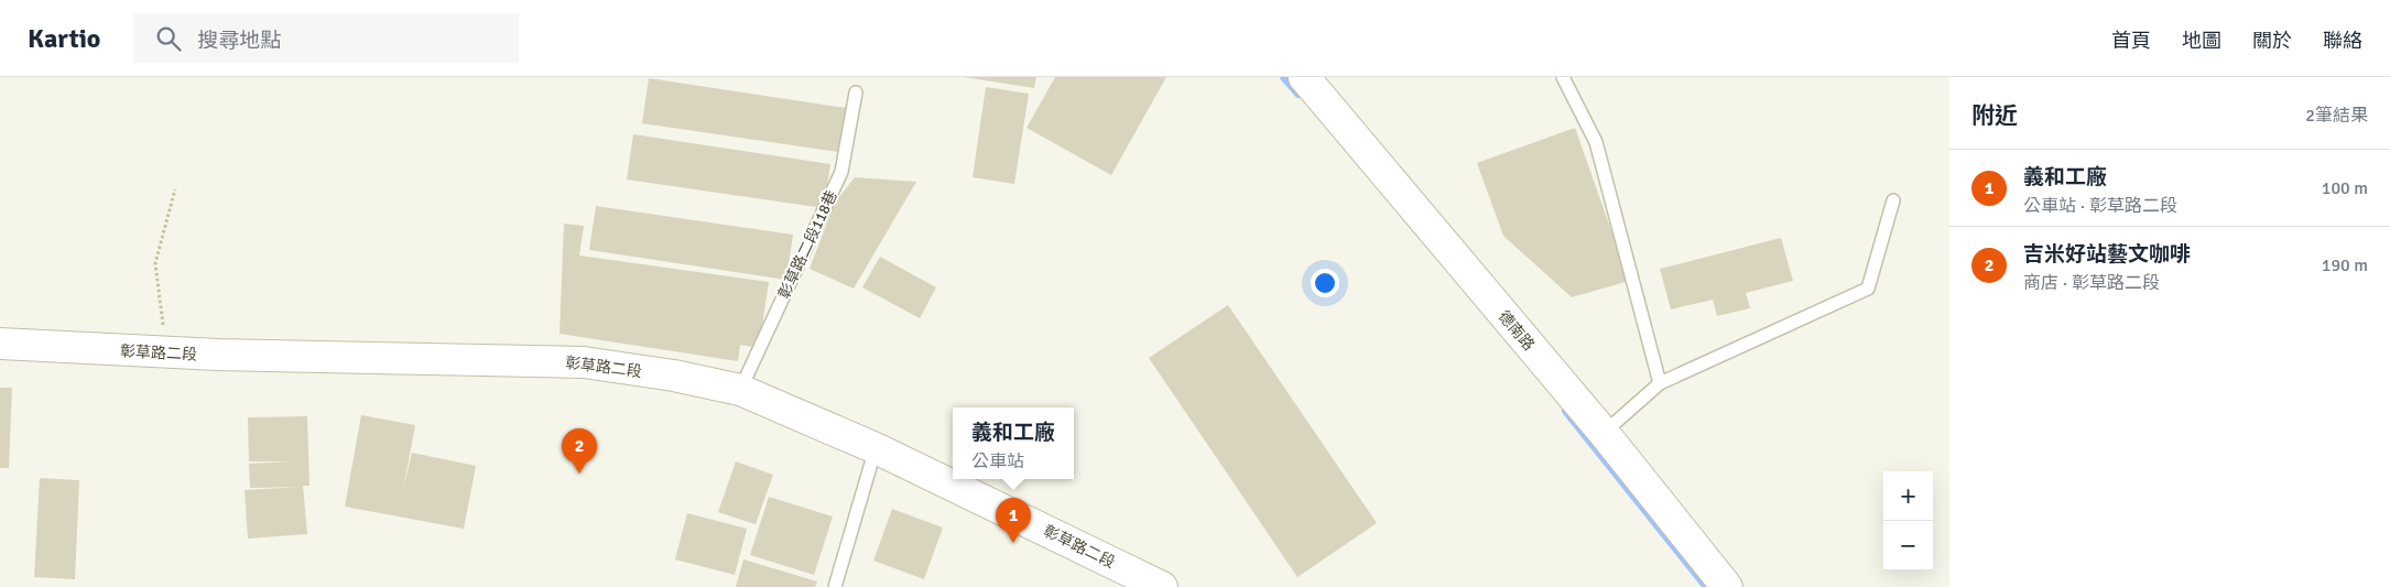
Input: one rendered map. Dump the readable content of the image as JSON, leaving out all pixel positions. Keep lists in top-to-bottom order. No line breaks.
{"streets":{"street":["德南路","彰草路二段"],"lane":["彰草路二段118巷"]},"crossings":[["彰草路二段118巷","彰草路二段"]],"page":{"header":"Kartio","search":"搜尋地點","nav":["首頁","地圖","關於","聯絡"],"heading":["附近","2筆結果"],"list":[{"mark":"1","name":"義和工廠","note":"公車站 · 彰草路二段","value":"100 m"},{"mark":"2","name":"吉米好站藝文咖啡","note":"商店 · 彰草路二段","value":"190 m"}],"popup":["義和工廠","公車站"],"pins":["2","1"],"map_buttons":["+","−"]}}
